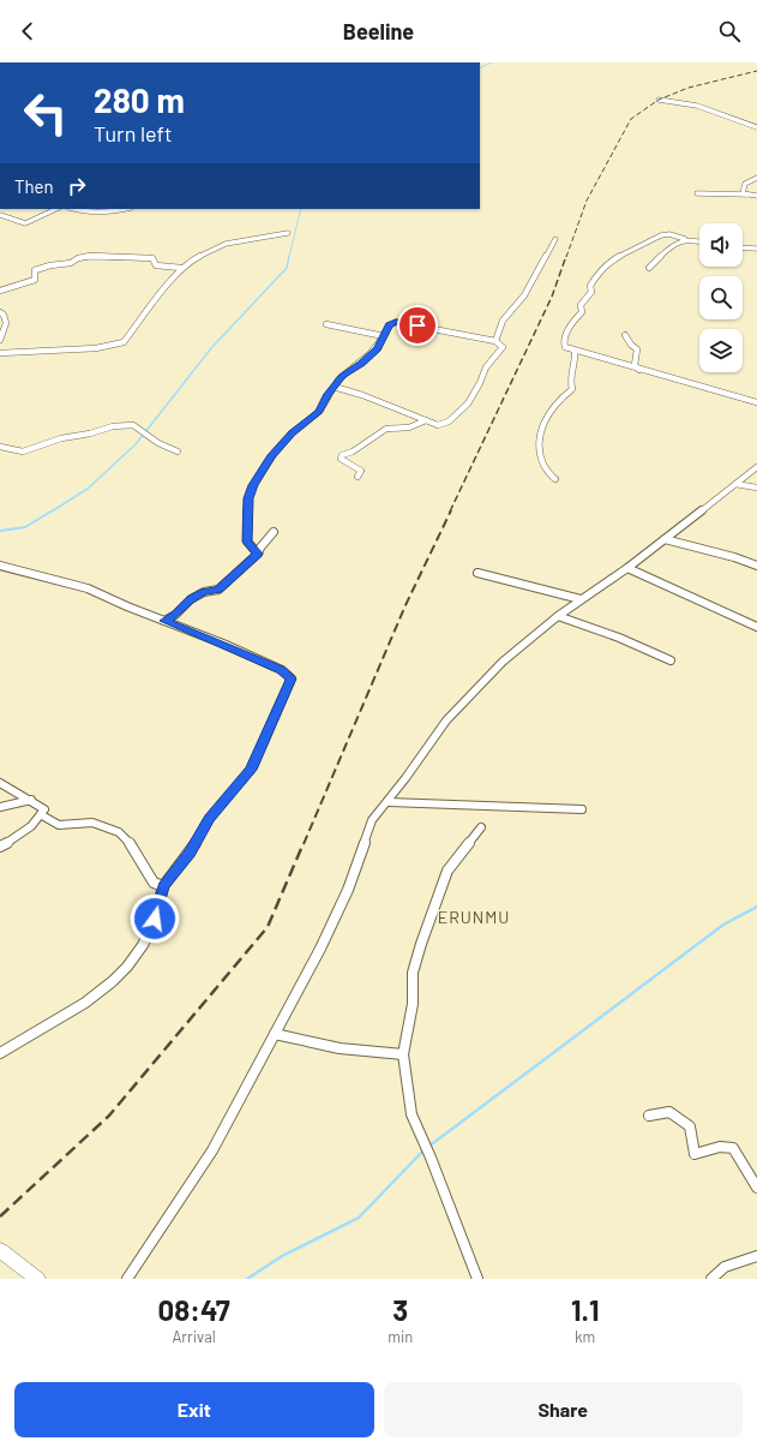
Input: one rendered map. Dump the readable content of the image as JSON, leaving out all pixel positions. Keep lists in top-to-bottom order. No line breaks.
{"districts":["ERUNMU"],"page":{"header":"Beeline","turn":["280 m","Turn left"],"then":"Then","eta":["08:47","Arrival","3","min","1.1","km"],"buttons":["Exit","Share"]}}
